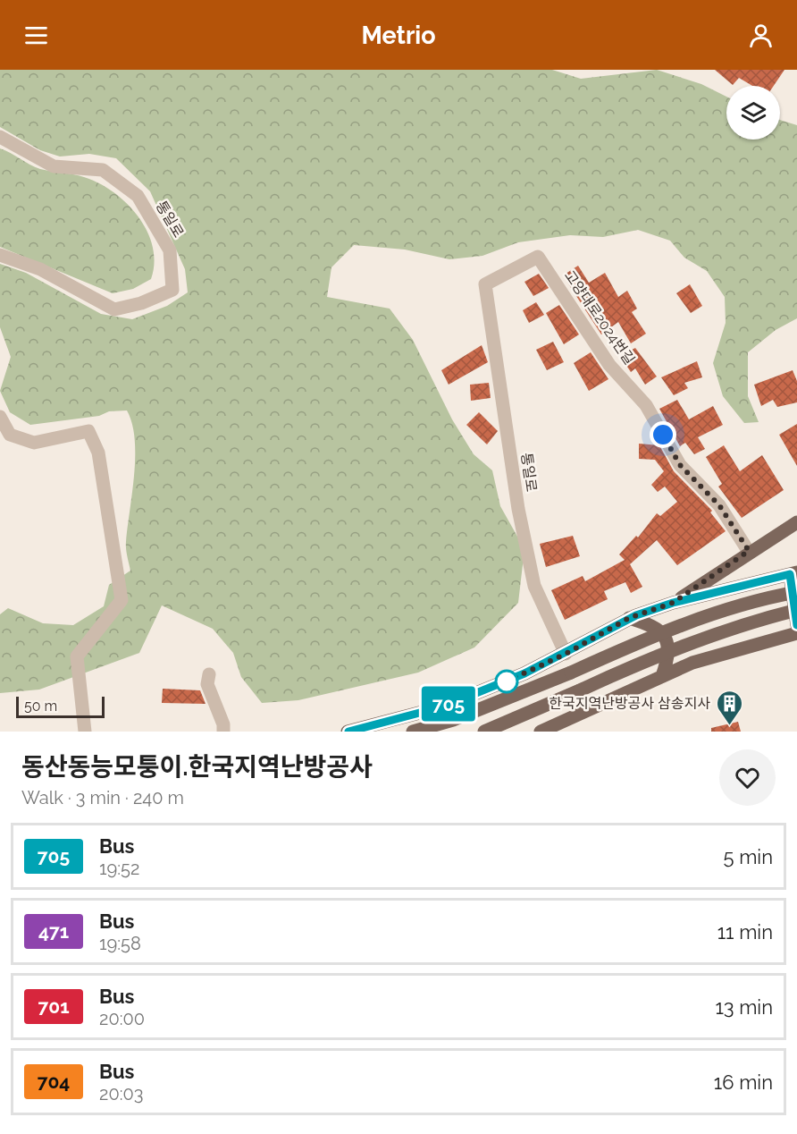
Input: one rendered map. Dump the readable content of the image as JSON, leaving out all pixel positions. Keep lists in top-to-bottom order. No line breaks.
{"streets":{"street":["통일로","고양대로2024번길"]},"crossings":[["통일로","고양대로2024번길"]],"places":{"building":["한국지역난방공사 삼송지사"]},"lines":["bus line 705"],"scale_bar":"50 m","page":{"header":"Metrio","on_map":"705","scale":"50 m","heading":["동산동능모퉁이.한국지역난방공사","Walk · 3 min · 240 m"],"list":[{"mark":"705","name":"Bus","note":"19:52","value":"5 min"},{"mark":"471","name":"Bus","note":"19:58","value":"11 min"},{"mark":"701","name":"Bus","note":"20:00","value":"13 min"},{"mark":"704","name":"Bus","note":"20:03","value":"16 min"}]}}
